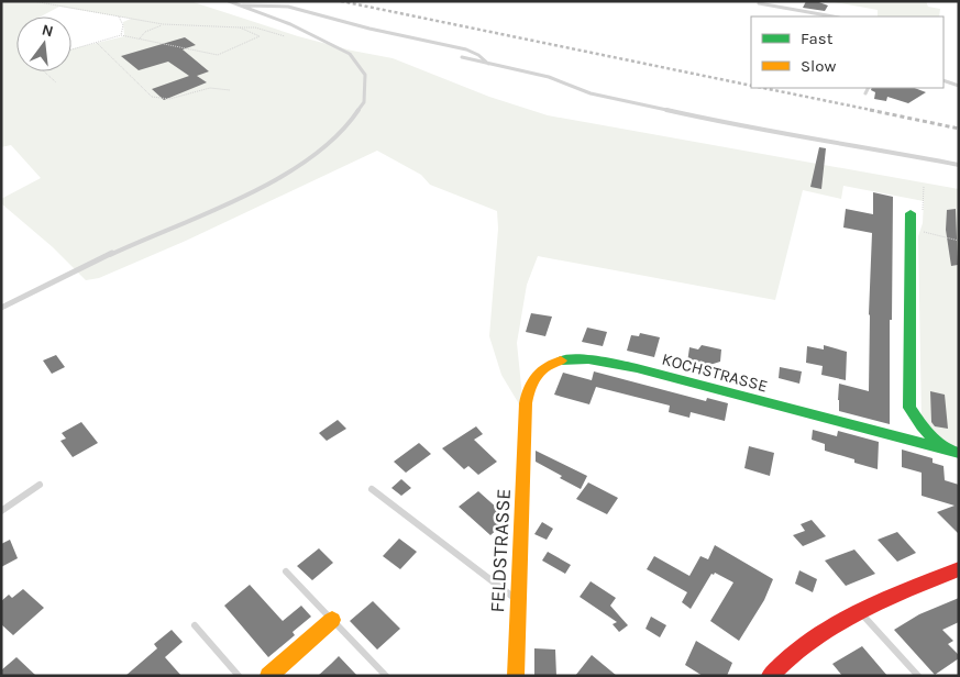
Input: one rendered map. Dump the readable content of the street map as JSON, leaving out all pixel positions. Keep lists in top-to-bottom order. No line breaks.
{"streets":{"street":["KOCHSTRASSE","FELDSTRASSE"]},"crossings":[["KOCHSTRASSE","FELDSTRASSE"]],"legend":["Fast","Slow"],"north":"top"}
